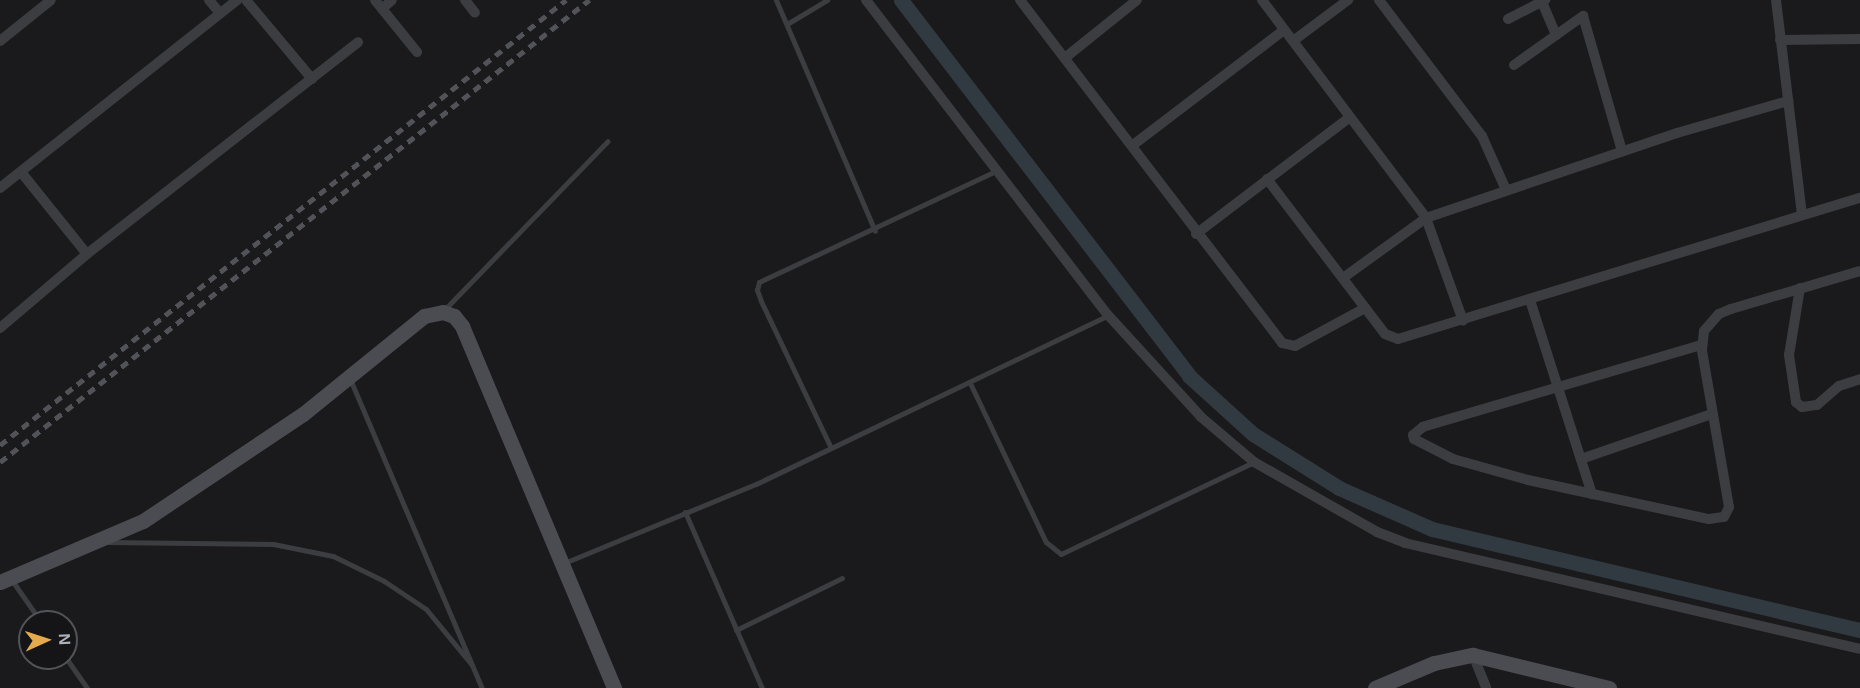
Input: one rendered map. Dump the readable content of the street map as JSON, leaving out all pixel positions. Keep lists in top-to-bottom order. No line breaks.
{"north":"right"}
